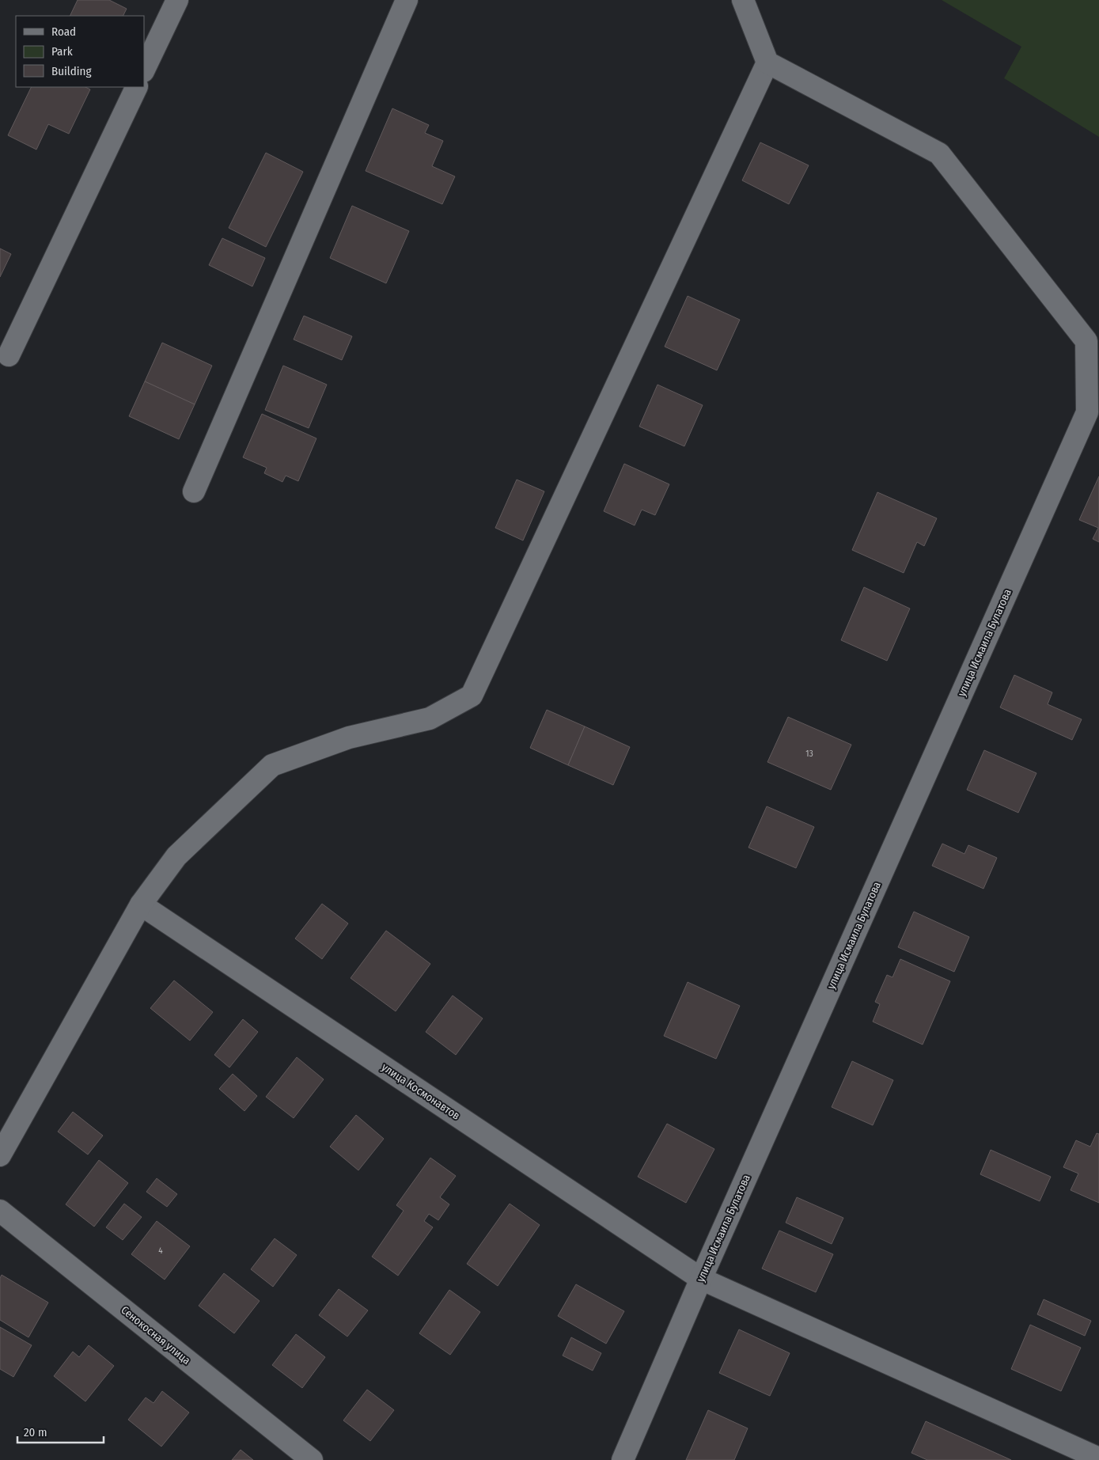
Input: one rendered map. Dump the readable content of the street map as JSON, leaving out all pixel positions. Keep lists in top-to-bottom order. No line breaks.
{"streets":{"street":["улица Исмаила Булатова","улица Космонавтов","Сенокосная улица"]},"crossings":[["улица Исмаила Булатова","улица Космонавтов"]],"house_numbers":["13","4"],"legend":["Road","Park","Building"],"scale_bar":"20 m"}
